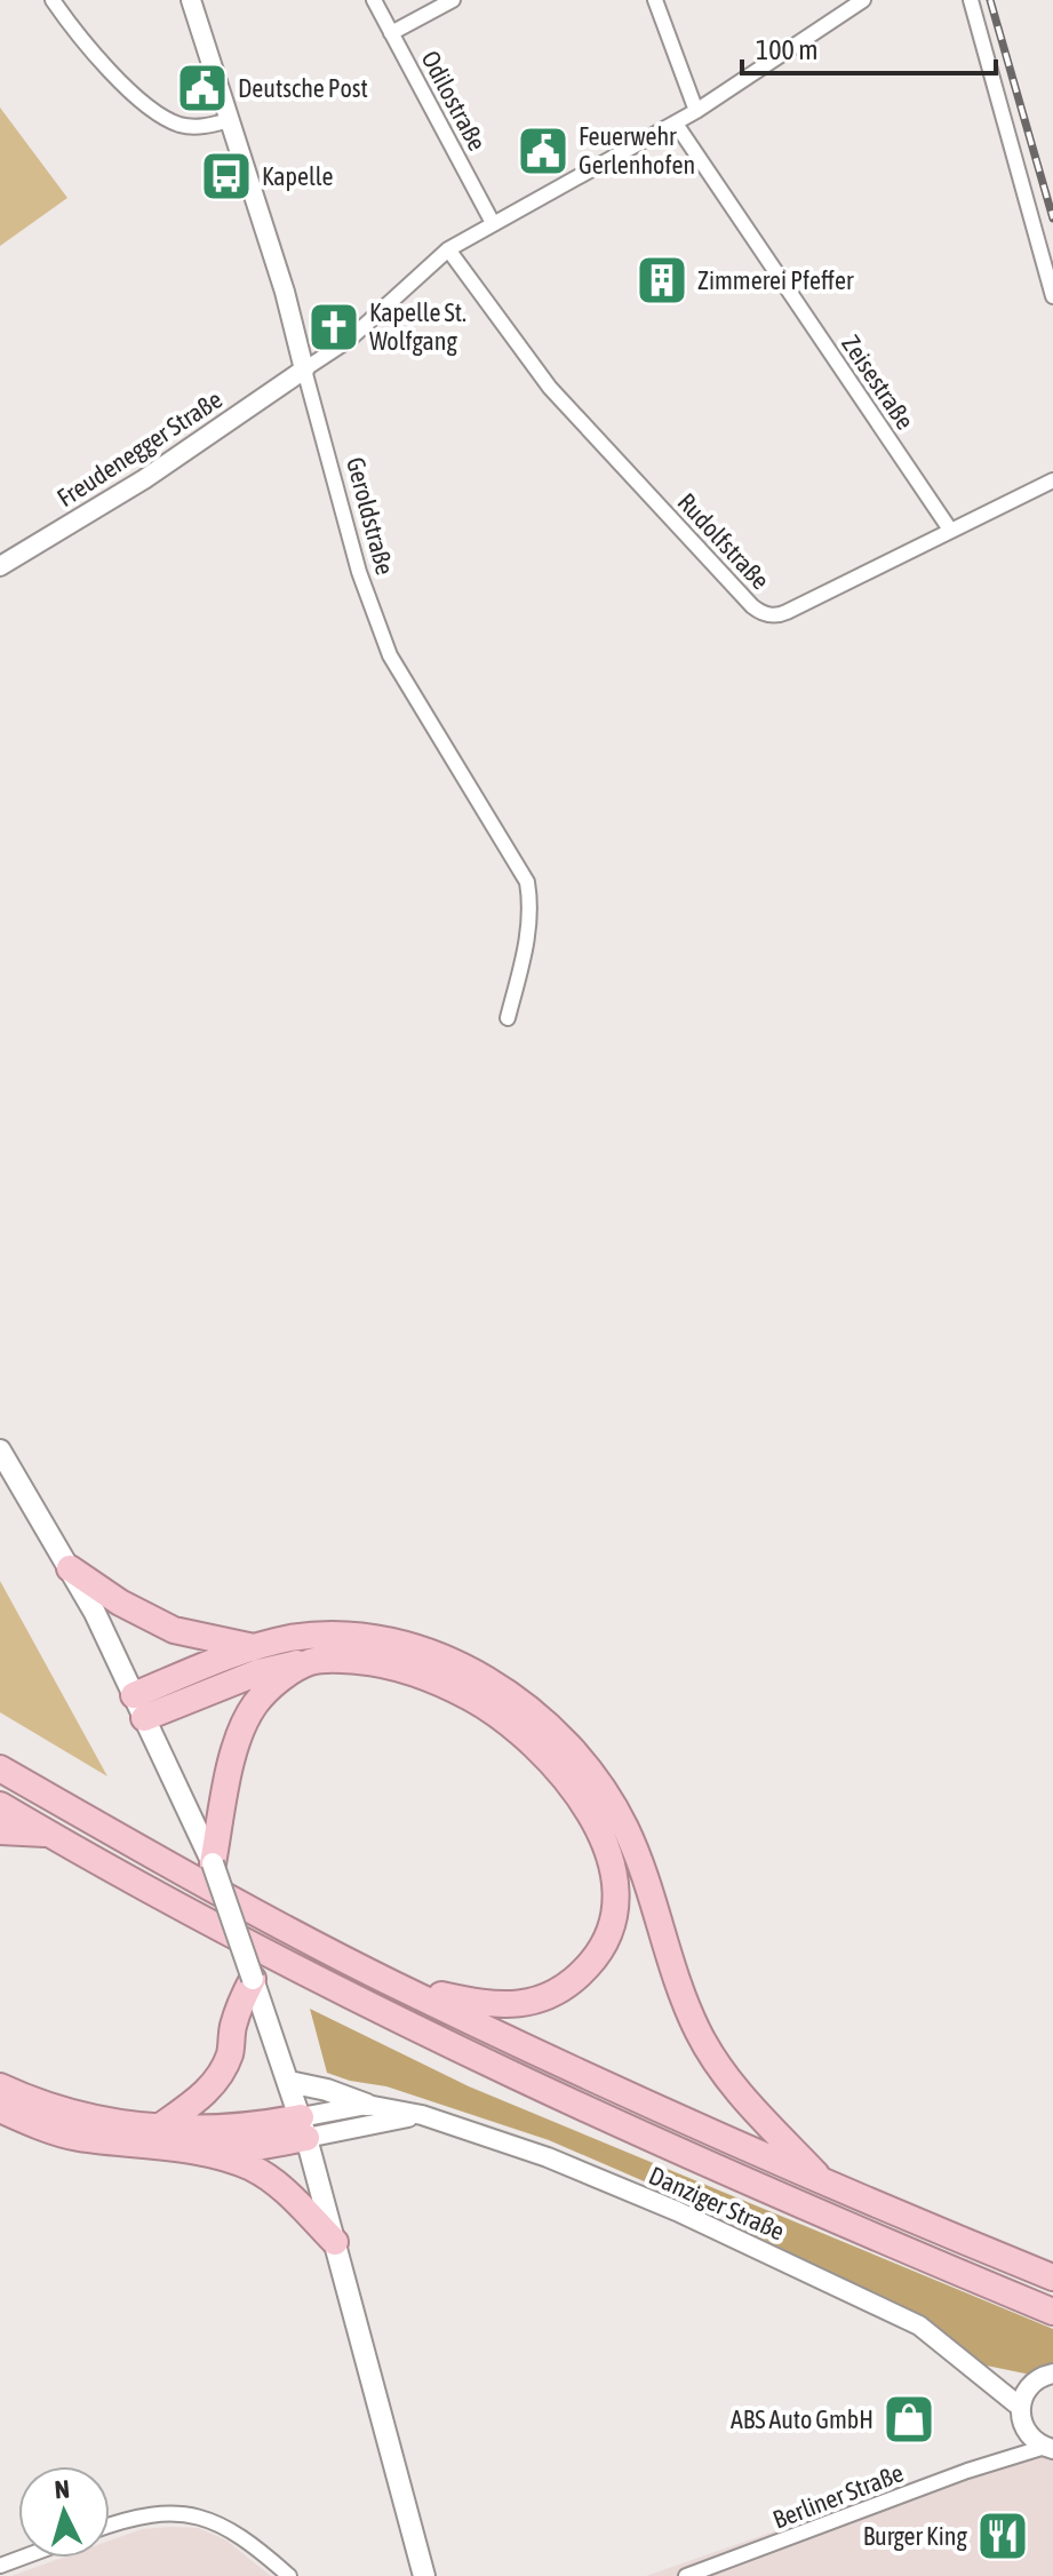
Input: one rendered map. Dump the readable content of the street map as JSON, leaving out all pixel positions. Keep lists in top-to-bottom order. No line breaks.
{"streets":{"street":["Odilostraße","Zeisestraße","Freudenegger Straße","Geroldstraße","Rudolfstraße","Danziger Straße","Berliner Straße"]},"crossings":[["Zeisestraße","Rudolfstraße"],["Freudenegger Straße","Geroldstraße"]],"places":{"public building":["Deutsche Post","Feuerwehr Gerlenhofen"],"bus stop":["Kapelle"],"building":["Zimmerei Pfeffer"],"church":["Kapelle St. Wolfgang"],"shop":["ABS Auto GmbH"],"restaurant":["Burger King"]},"scale_bar":"100 m","north":"top"}
